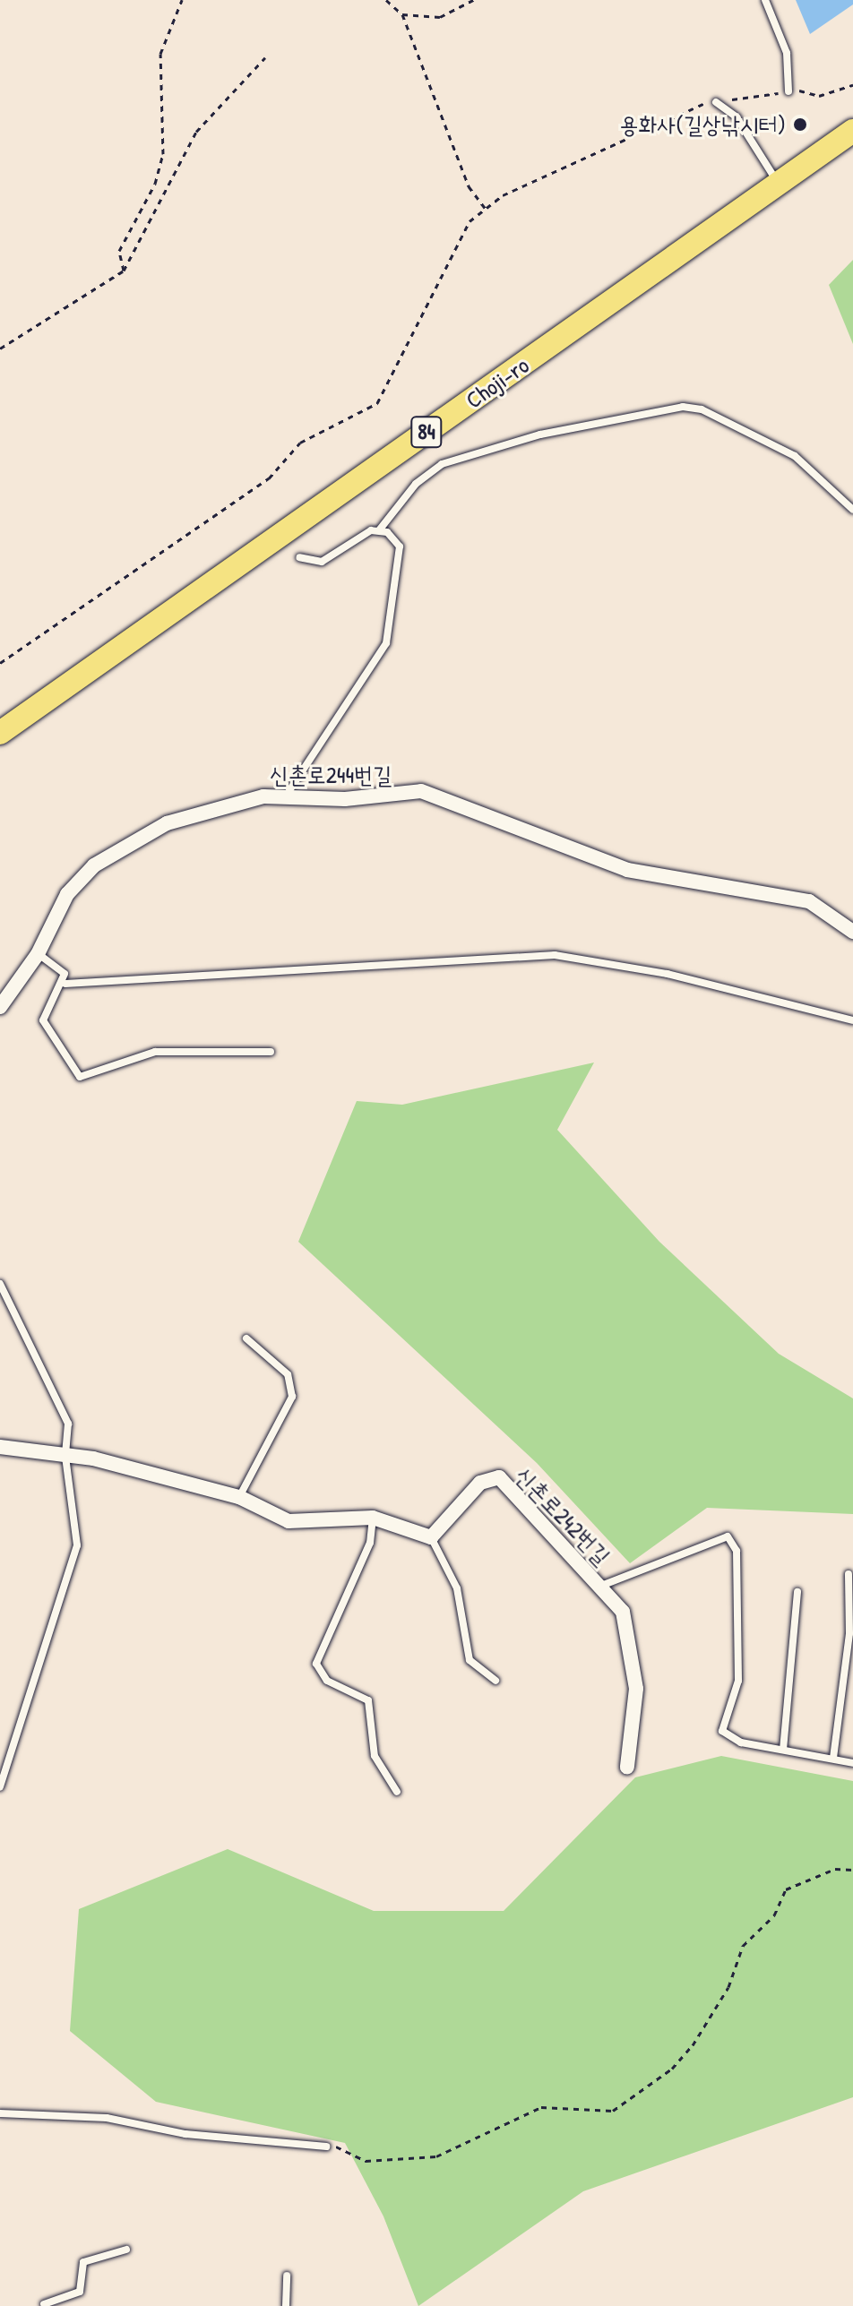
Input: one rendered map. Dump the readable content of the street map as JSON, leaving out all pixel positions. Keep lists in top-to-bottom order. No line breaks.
{"streets":{"main road":["Choji-ro","84"],"street":["신촌로244번길","신촌로242번길"]},"places":["용화사(길상낚시터)"]}
